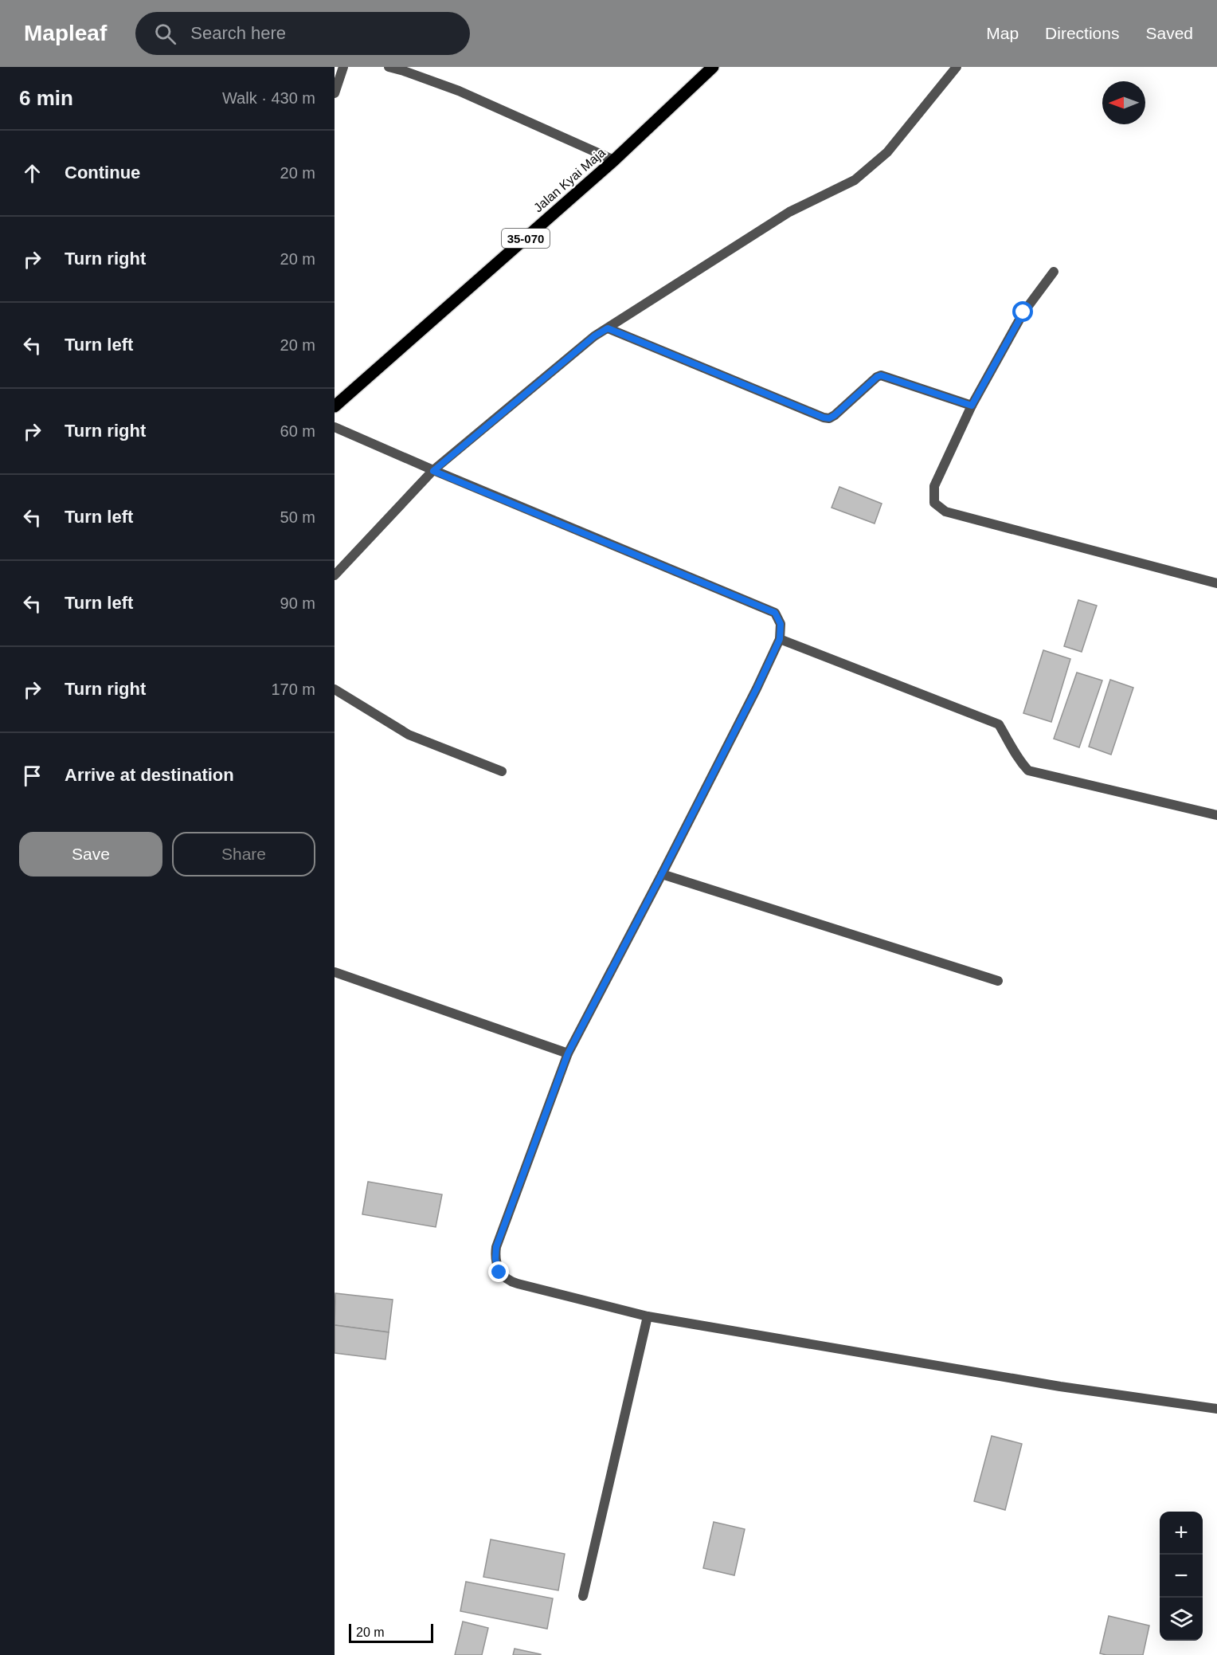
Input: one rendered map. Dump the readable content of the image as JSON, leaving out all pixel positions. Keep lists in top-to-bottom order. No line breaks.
{"streets":{"main road":["Jalan Kyai Maja","35-070"]},"scale_bar":"20 m","north":"left","page":{"header":"Mapleaf","search":"Search here","nav":["Map","Directions","Saved"],"heading":["6 min","Walk · 430 m"],"list":[["Continue","20 m"],["Turn right","20 m"],["Turn left","20 m"],["Turn right","60 m"],["Turn left","50 m"],["Turn left","90 m"],["Turn right","170 m"],"Arrive at destination"],"buttons":["Save","Share"],"map_buttons":["+","−"],"scale":"20 m"}}
